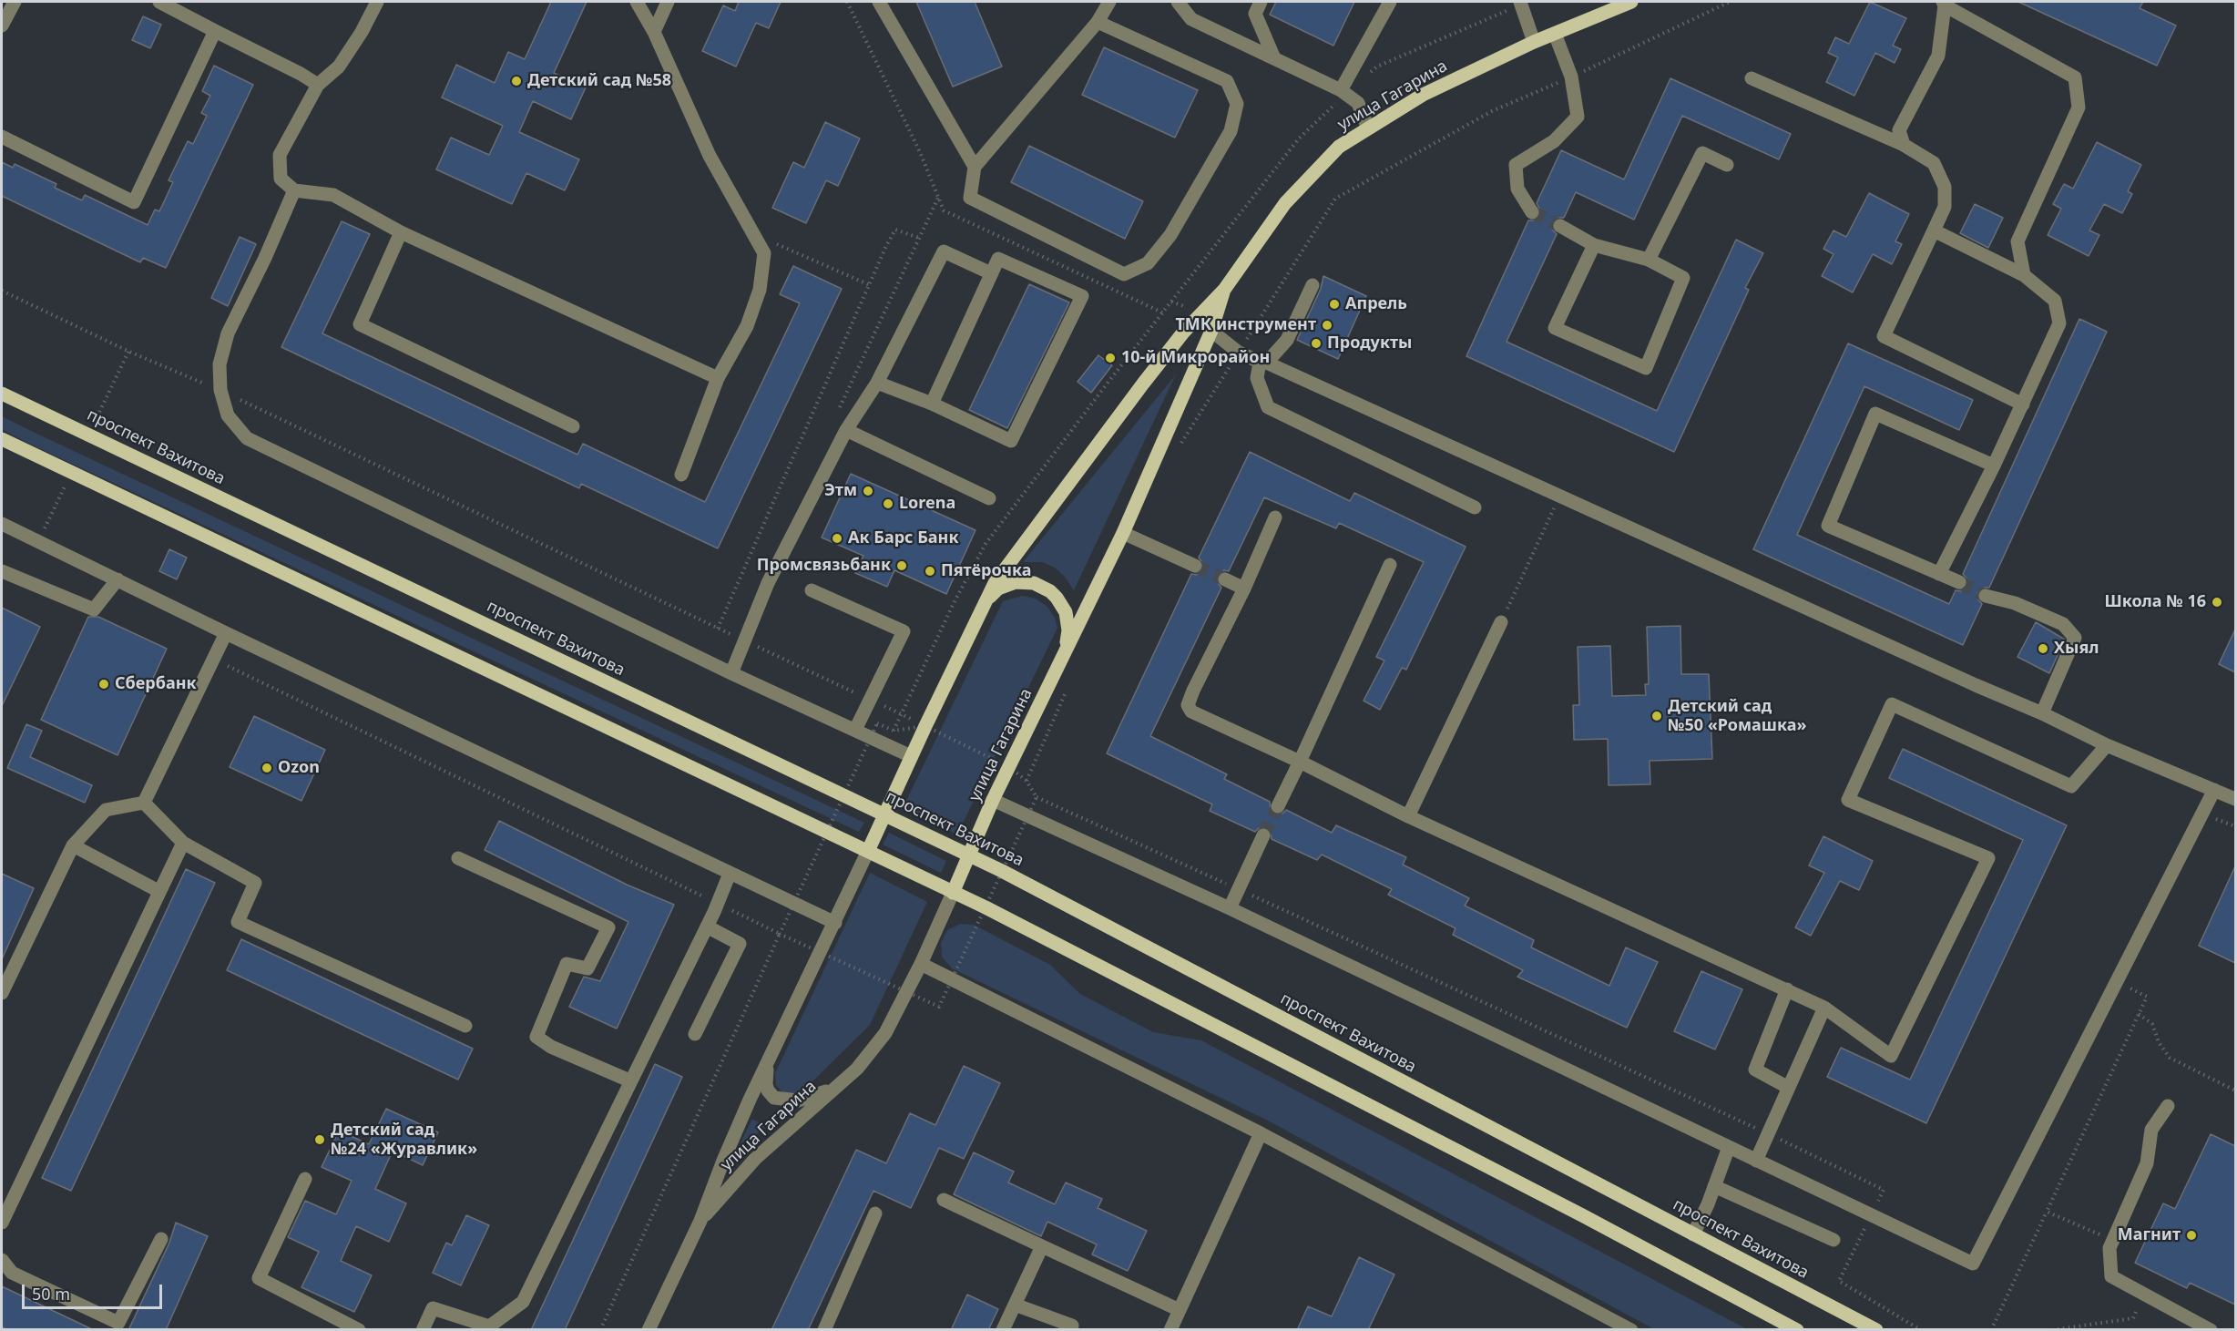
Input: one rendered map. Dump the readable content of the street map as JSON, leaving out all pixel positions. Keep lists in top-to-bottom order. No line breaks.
{"streets":{"main road":["улица Гагарина","проспект Вахитова"]},"crossings":[["улица Гагарина","проспект Вахитова"]],"places":["Детский сад №58","Апрель","ТМК инструмент","Продукты","10-й Микрорайон","Этм","Lorena","Ак Барс Банк","Промсвязьбанк","Пятёрочка","Школа № 16","Хыял","Сбербанк","Детский сад №50 «Ромашка»","Ozon","Детский сад №24 «Журавлик»","Магнит"],"scale_bar":"50 m"}
